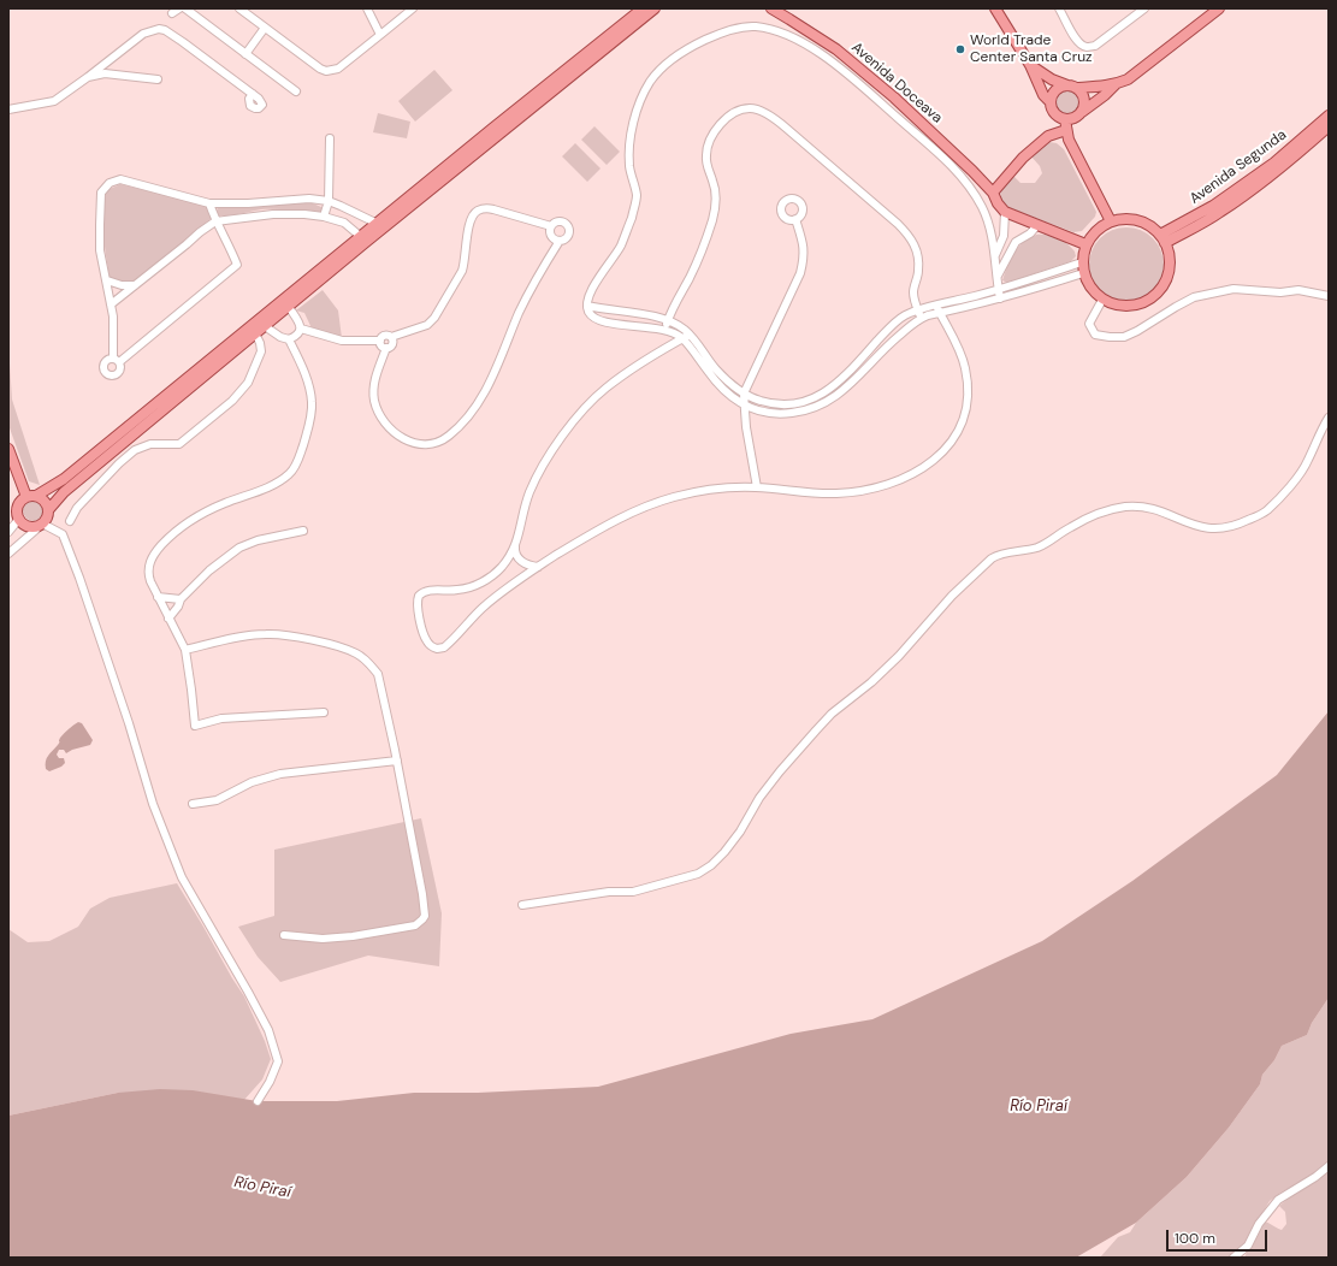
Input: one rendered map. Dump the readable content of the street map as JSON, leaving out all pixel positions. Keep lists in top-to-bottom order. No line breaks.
{"streets":{"main road":["Avenida Doceava","Avenida Segunda"]},"water":["Río Piraí"],"places":["World Trade Center Santa Cruz"],"scale_bar":"100 m"}
